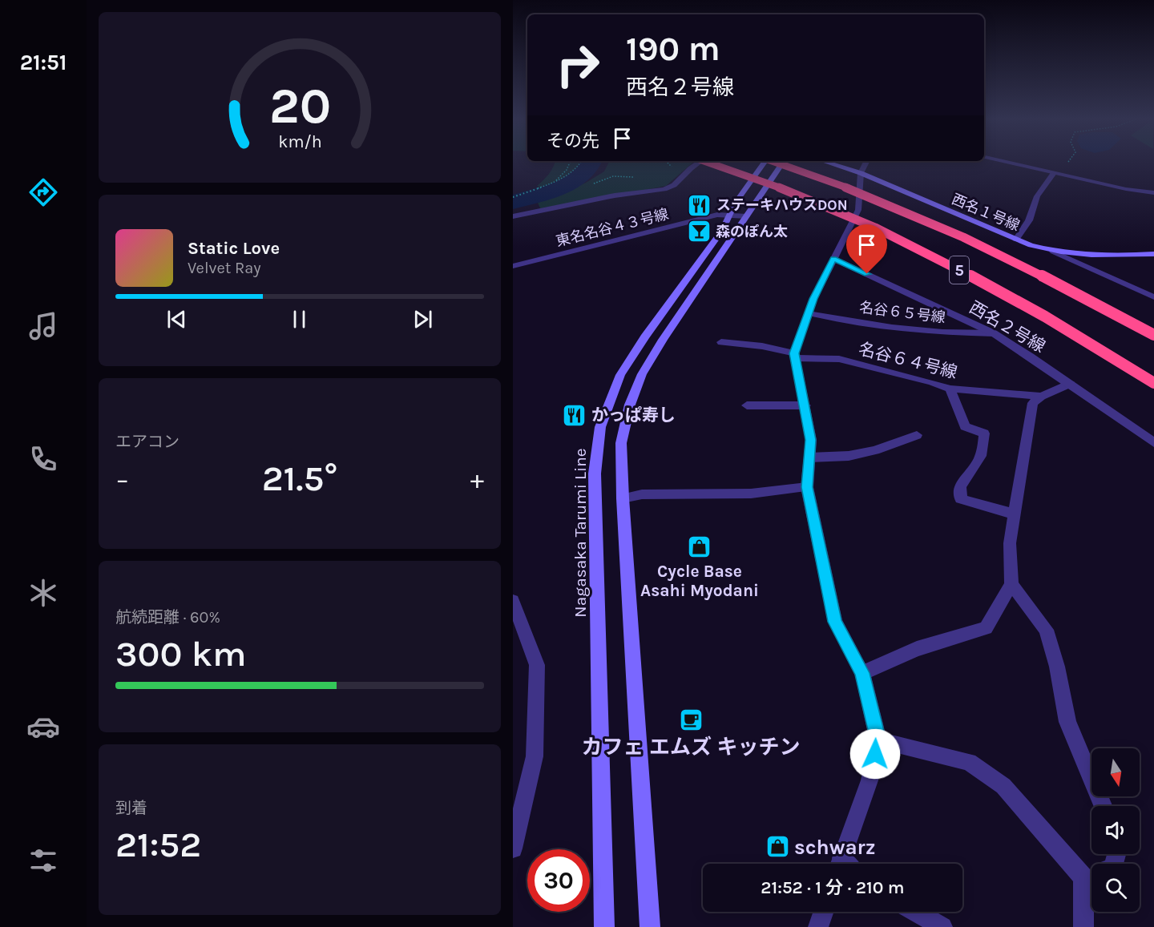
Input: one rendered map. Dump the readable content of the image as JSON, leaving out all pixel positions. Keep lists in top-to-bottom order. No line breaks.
{"streets":{"highway":["5"],"main road":["西名１号線","Nagasaka Tarumi Line"],"street":["東名名谷４３号線","名谷６５号線","西名２号線","名谷６４号線"]},"crossings":[["東名名谷４３号線","Nagasaka Tarumi Line"],["名谷６５号線","西名２号線"]],"places":{"restaurant":["ステーキハウスDON","かっぱ寿し"],"bar":["森のぽん太"],"shop":["Cycle Base Asahi Myodani","schwarz"],"cafe":["カフェ エムズ キッチン"]},"north":"bottom","page":{"tabs":"21:51","turn":["190 m","西名２号線"],"then":"その先","song":["Static Love","Velvet Ray"],"tile":["エアコン",["航続距離 · 60%","300 km"],["到着","21:52"]],"heat":["−","21.5°","+"],"limit":"30","trip":"21:52 · 1 分 · 210 m","gauge":["20","km/h"]}}
